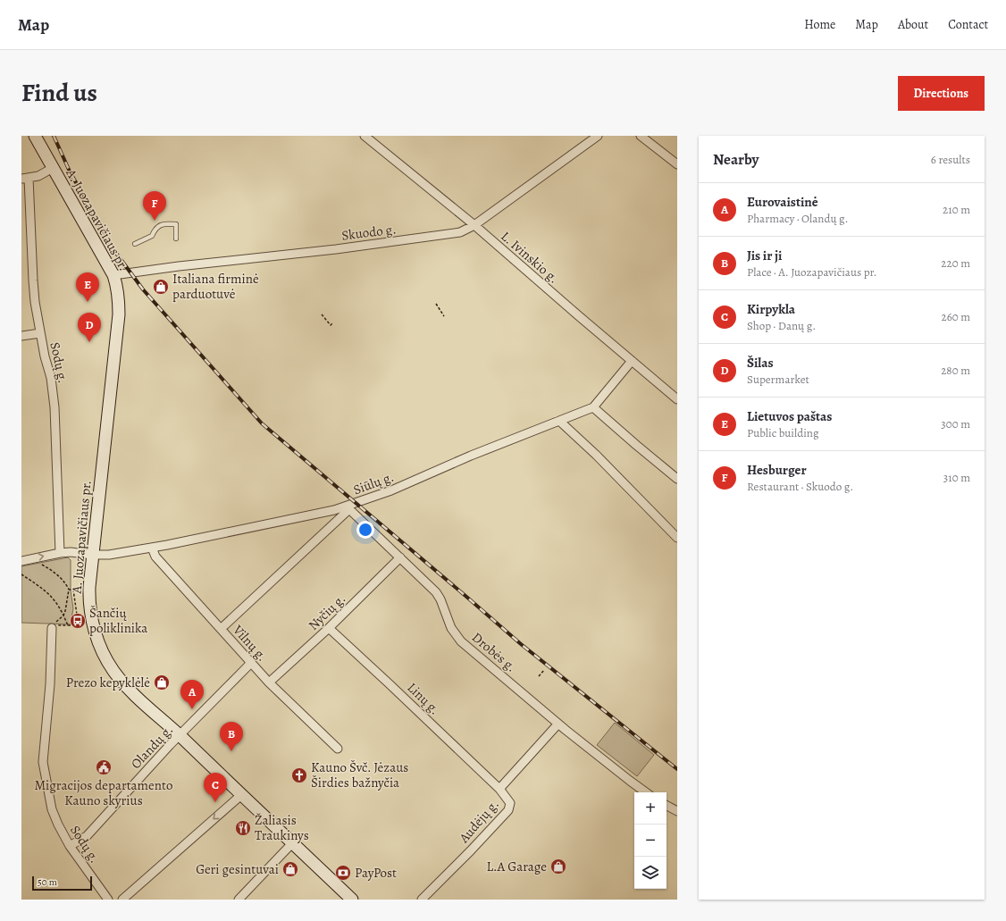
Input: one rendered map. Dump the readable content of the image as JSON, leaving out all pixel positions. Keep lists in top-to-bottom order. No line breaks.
{"streets":{"main road":["A. Juozapavičiaus pr."],"street":["Skuodo g.","L. Ivinskio g.","Sodų g.","Siūlų g.","Nyčių g.","Vilnų g.","Drobės g.","Linų g.","Olandų g.","Audėjų g."]},"crossings":[["A. Juozapavičiaus pr.","Skuodo g."],["A. Juozapavičiaus pr.","Siūlų g."],["A. Juozapavičiaus pr.","Olandų g."],["Skuodo g.","L. Ivinskio g."],["L. Ivinskio g.","Siūlų g."],["Sodų g.","Siūlų g."],["Sodų g.","Olandų g."],["Siūlų g.","Vilnų g."],["Siūlų g.","Drobės g."],["Nyčių g.","Vilnų g."],["Nyčių g.","Drobės g."],["Nyčių g.","Linų g."],["Vilnų g.","Olandų g."],["Drobės g.","Audėjų g."],["Linų g.","Audėjų g."]],"places":{"shop":["Italiana firminė parduotuvė","Prezo kepyklėlė","L.A Garage","Geri gesintuvai"],"bus stop":["Šančių poliklinika"],"public building":["Migracijos departamento Kauno skyrius"],"church":["Kauno Švč. Jėzaus Širdies bažnyčia"],"restaurant":["Žaliasis Traukinys"],"bank":["PayPost"]},"scale_bar":"50 m","page":{"header":"Map","nav":["Home","Map","About","Contact"],"title":"Find us","buttons":"Directions","heading":["Nearby","6 results"],"list":[{"mark":"A","name":"Eurovaistinė","note":"Pharmacy · Olandų g.","value":"210 m"},{"mark":"B","name":"Jis ir ji","note":"Place · A. Juozapavičiaus pr.","value":"220 m"},{"mark":"C","name":"Kirpykla","note":"Shop · Danų g.","value":"260 m"},{"mark":"D","name":"Šilas","note":"Supermarket","value":"280 m"},{"mark":"E","name":"Lietuvos paštas","note":"Public building","value":"300 m"},{"mark":"F","name":"Hesburger","note":"Restaurant · Skuodo g.","value":"310 m"}],"pins":["F","E","D","A","B","C"],"map_buttons":["+","−"],"scale":"50 m"}}
